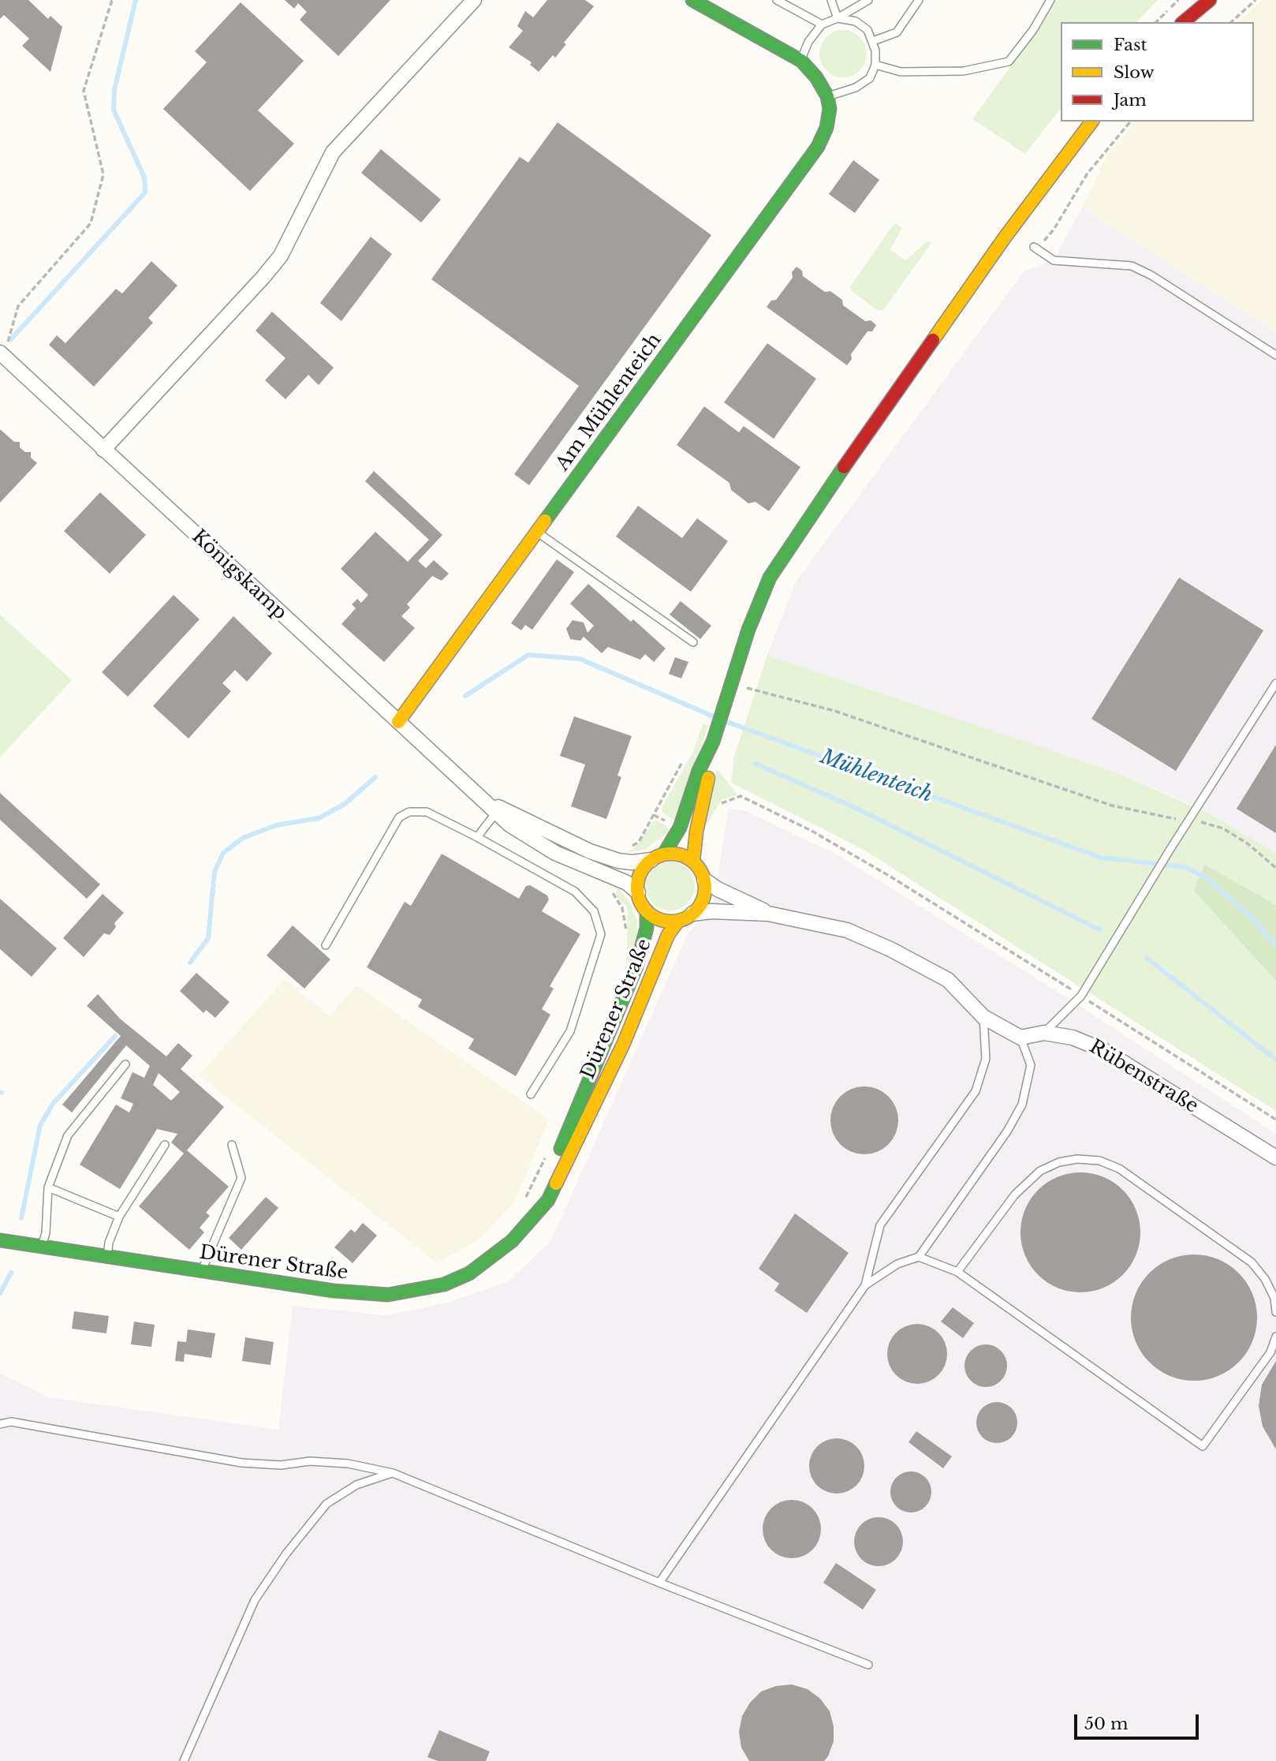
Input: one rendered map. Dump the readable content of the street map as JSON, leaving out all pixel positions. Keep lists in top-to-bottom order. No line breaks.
{"streets":{"main road":["Am Mühlenteich","Dürener Straße"],"street":["Königskamp","Rübenstraße"]},"crossings":[["Am Mühlenteich","Königskamp"],["Königskamp","Dürener Straße"]],"water":["Mühlenteich"],"legend":["Fast","Slow","Jam"],"scale_bar":"50 m"}
